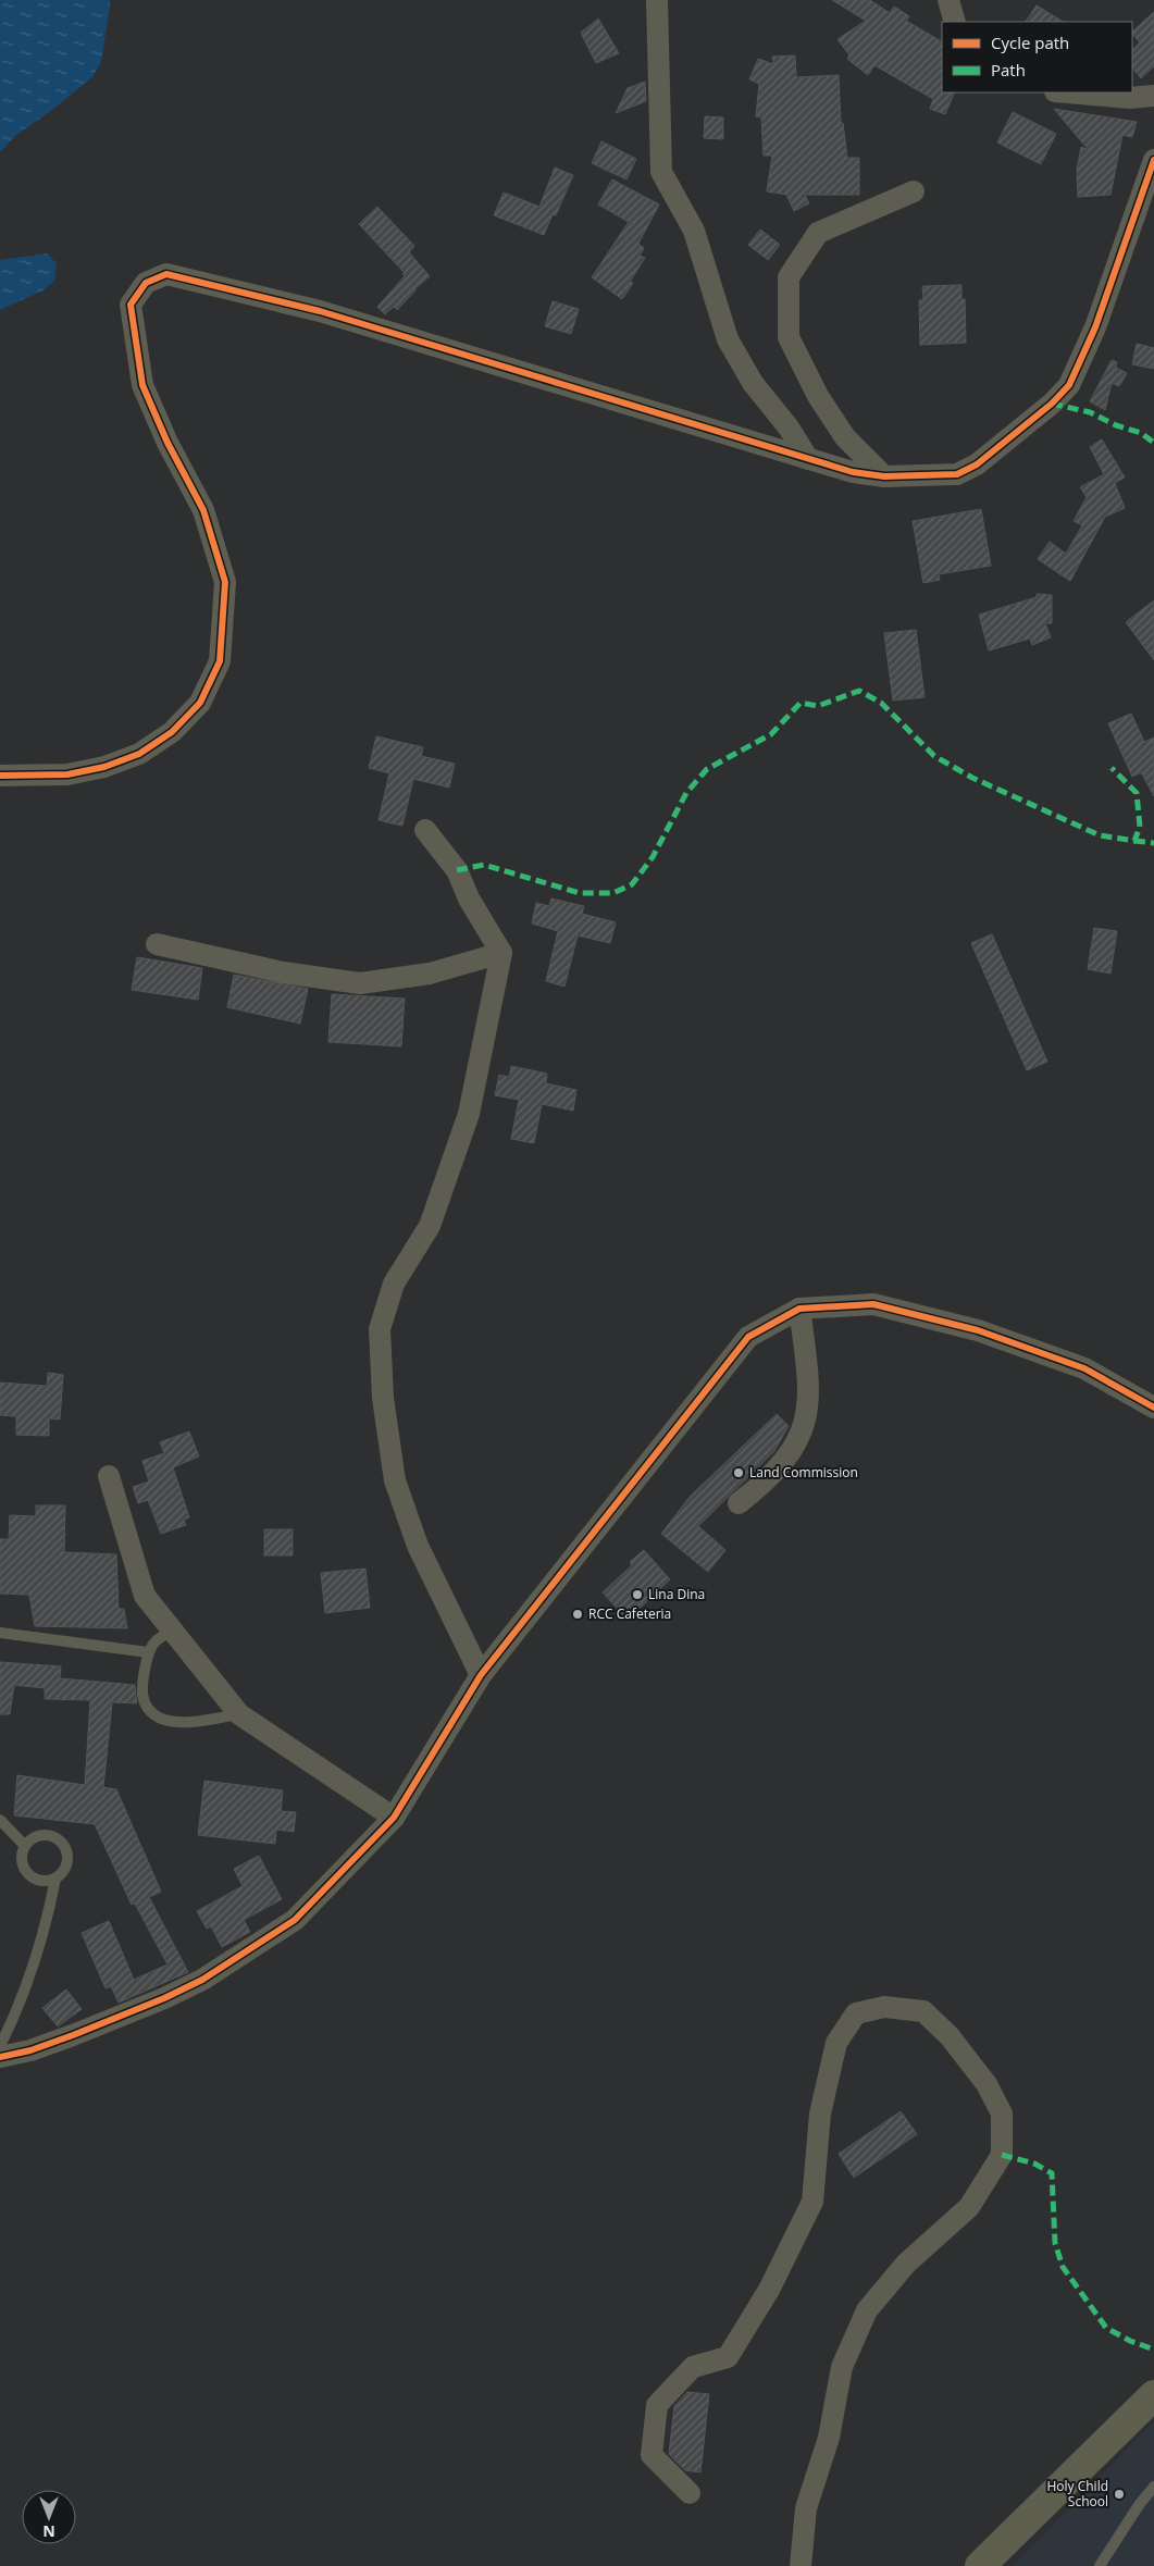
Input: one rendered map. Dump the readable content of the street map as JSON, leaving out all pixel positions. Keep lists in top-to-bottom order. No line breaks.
{"places":["Land Commission","Lina Dina","RCC Cafeteria","Holy Child School"],"legend":["Cycle path","Path"],"north":"bottom"}
